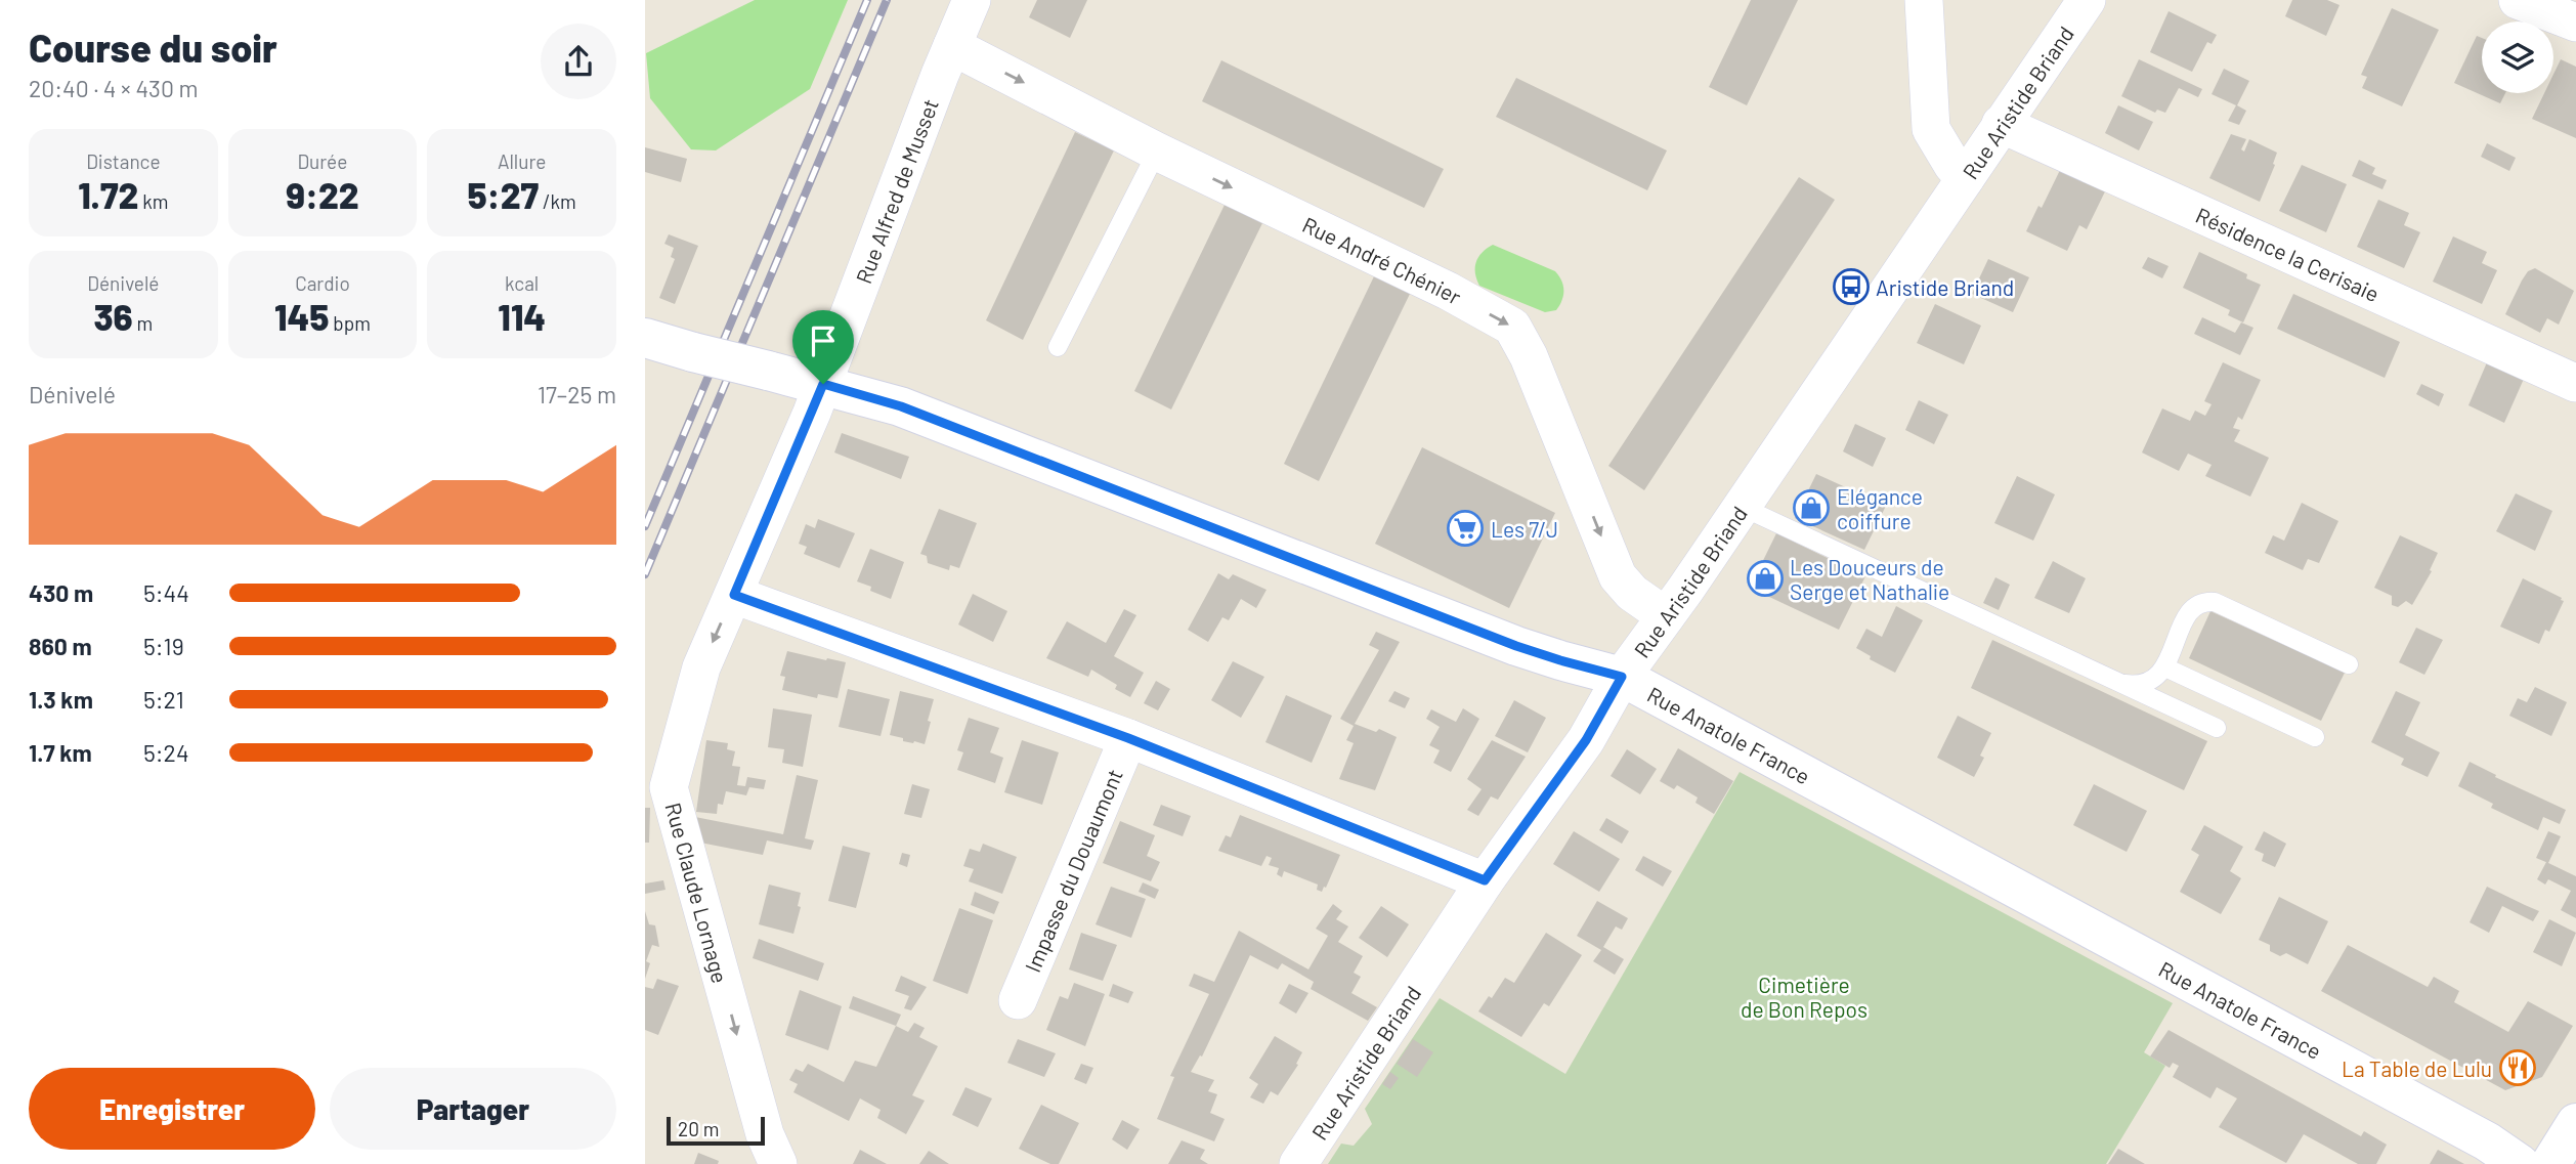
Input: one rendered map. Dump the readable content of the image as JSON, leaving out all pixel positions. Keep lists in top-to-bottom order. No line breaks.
{"streets":{"street":["Rue Aristide Briand","Rue Alfred de Musset","Résidence la Cerisaie","Rue André Chénier","Rue Anatole France","Impasse du Douaumont","Rue Claude Lornage"]},"crossings":[["Rue Aristide Briand","Résidence la Cerisaie"],["Rue Aristide Briand","Rue André Chénier"],["Rue Aristide Briand","Rue Anatole France"],["Rue Alfred de Musset","Rue André Chénier"],["Rue Alfred de Musset","Rue Anatole France"],["Rue Alfred de Musset","Rue Claude Lornage"],["Rue Anatole France","Rue Claude Lornage"]],"one_way":["Rue André Chénier","Rue Claude Lornage"],"parks":["Cimetière de Bon Repos"],"places":{"bus stop":["Aristide Briand"],"shop":["Elégance coiffure","Les Douceurs de Serge et Nathalie"],"supermarket":["Les 7/J"],"restaurant":["La Table de Lulu"]},"scale_bar":"20 m","page":{"heading":["Course du soir","20:40 · 4 × 430 m"],"stats":[["Distance","1.72 km"],["Durée","9:22"],["Allure","5:27 /km"],["Dénivelé","36 m"],["Cardio","145 bpm"],["kcal","114"]],"chart":["Dénivelé","17–25 m"],"list":[{"name":"430 m","note":"5:44"},{"name":"860 m","note":"5:19"},{"name":"1.3 km","note":"5:21"},{"name":"1.7 km","note":"5:24"}],"buttons":["Enregistrer","Partager"],"scale":"20 m"}}
